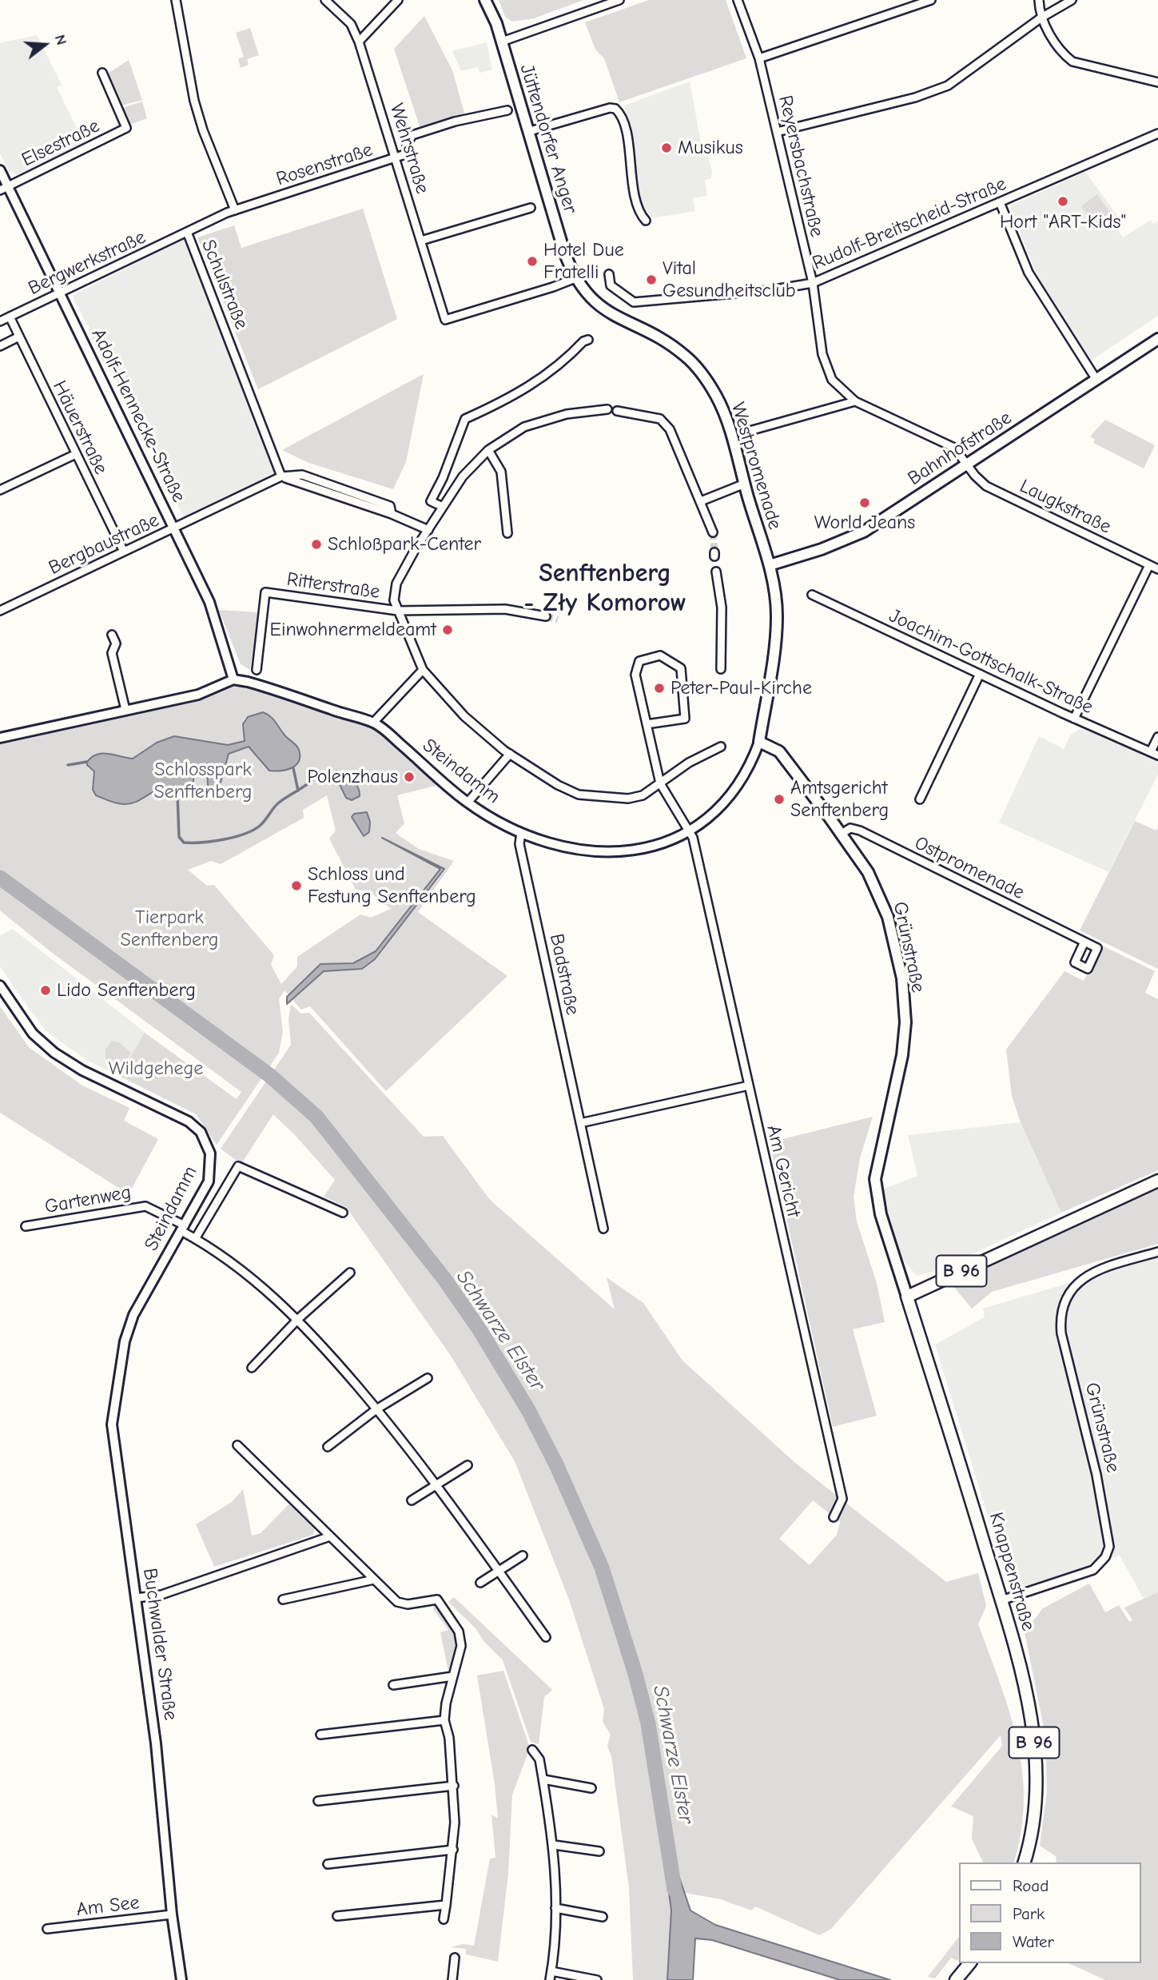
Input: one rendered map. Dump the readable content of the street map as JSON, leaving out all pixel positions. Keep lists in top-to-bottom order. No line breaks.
{"streets":{"main road":["Jüttendorfer Anger","Bahnhofstraße","Westpromenade","Steindamm","Grünstraße","B 96","Knappenstraße"],"street":["Elsestraße","Wehrstraße","Rosenstraße","Reyersbachstraße","Rudolf-Breitscheid-Straße","Bergwerkstraße","Schulstraße","Adolf-Hennecke-Straße","Häuerstraße","Laugkstraße","Bergbaustraße","Ritterstraße","Joachim-Gottschalk-Straße","Ostpromenade","Badstraße","Am Gericht","Gartenweg","Buchwalder Straße","Am See"]},"crossings":[["Jüttendorfer Anger","Wehrstraße"],["Jüttendorfer Anger","Westpromenade"],["Elsestraße","Adolf-Hennecke-Straße"],["Wehrstraße","Rosenstraße"],["Wehrstraße","Westpromenade"],["Rosenstraße","Schulstraße"],["Reyersbachstraße","Rudolf-Breitscheid-Straße"],["Reyersbachstraße","Bahnhofstraße"],["Reyersbachstraße","Laugkstraße"],["Bergwerkstraße","Schulstraße"],["Bergwerkstraße","Adolf-Hennecke-Straße"],["Bergwerkstraße","Häuerstraße"],["Schulstraße","Bergbaustraße"],["Adolf-Hennecke-Straße","Bergbaustraße"],["Adolf-Hennecke-Straße","Steindamm"],["Häuerstraße","Bergbaustraße"],["Bahnhofstraße","Westpromenade"],["Bahnhofstraße","Laugkstraße"],["Bahnhofstraße","Steindamm"],["Westpromenade","Steindamm"],["Ritterstraße","Am Gericht"],["Steindamm","Grünstraße"],["Steindamm","Badstraße"],["Steindamm","Am Gericht"],["Steindamm","Gartenweg"],["Steindamm","Buchwalder Straße"],["Ostpromenade","Grünstraße"],["Grünstraße","B 96"],["Grünstraße","Knappenstraße"],["B 96","Knappenstraße"],["Buchwalder Straße","Am See"]],"districts":["Senftenberg - Zły Komorow"],"water":["Schwarze Elster"],"parks":["Schlosspark Senftenberg","Tierpark Senftenberg","Wildgehege"],"places":["Musikus","Hort \"ART-Kids\"","Hotel Due Fratelli","Vital Gesundheitsclub","World Jeans","Schloßpark-Center","Einwohnermeldeamt","Peter-Paul-Kirche","Polenzhaus","Amtsgericht Senftenberg","Schloss und Festung Senftenberg","Lido Senftenberg"],"legend":["Road","Park","Water"],"north":"right"}
